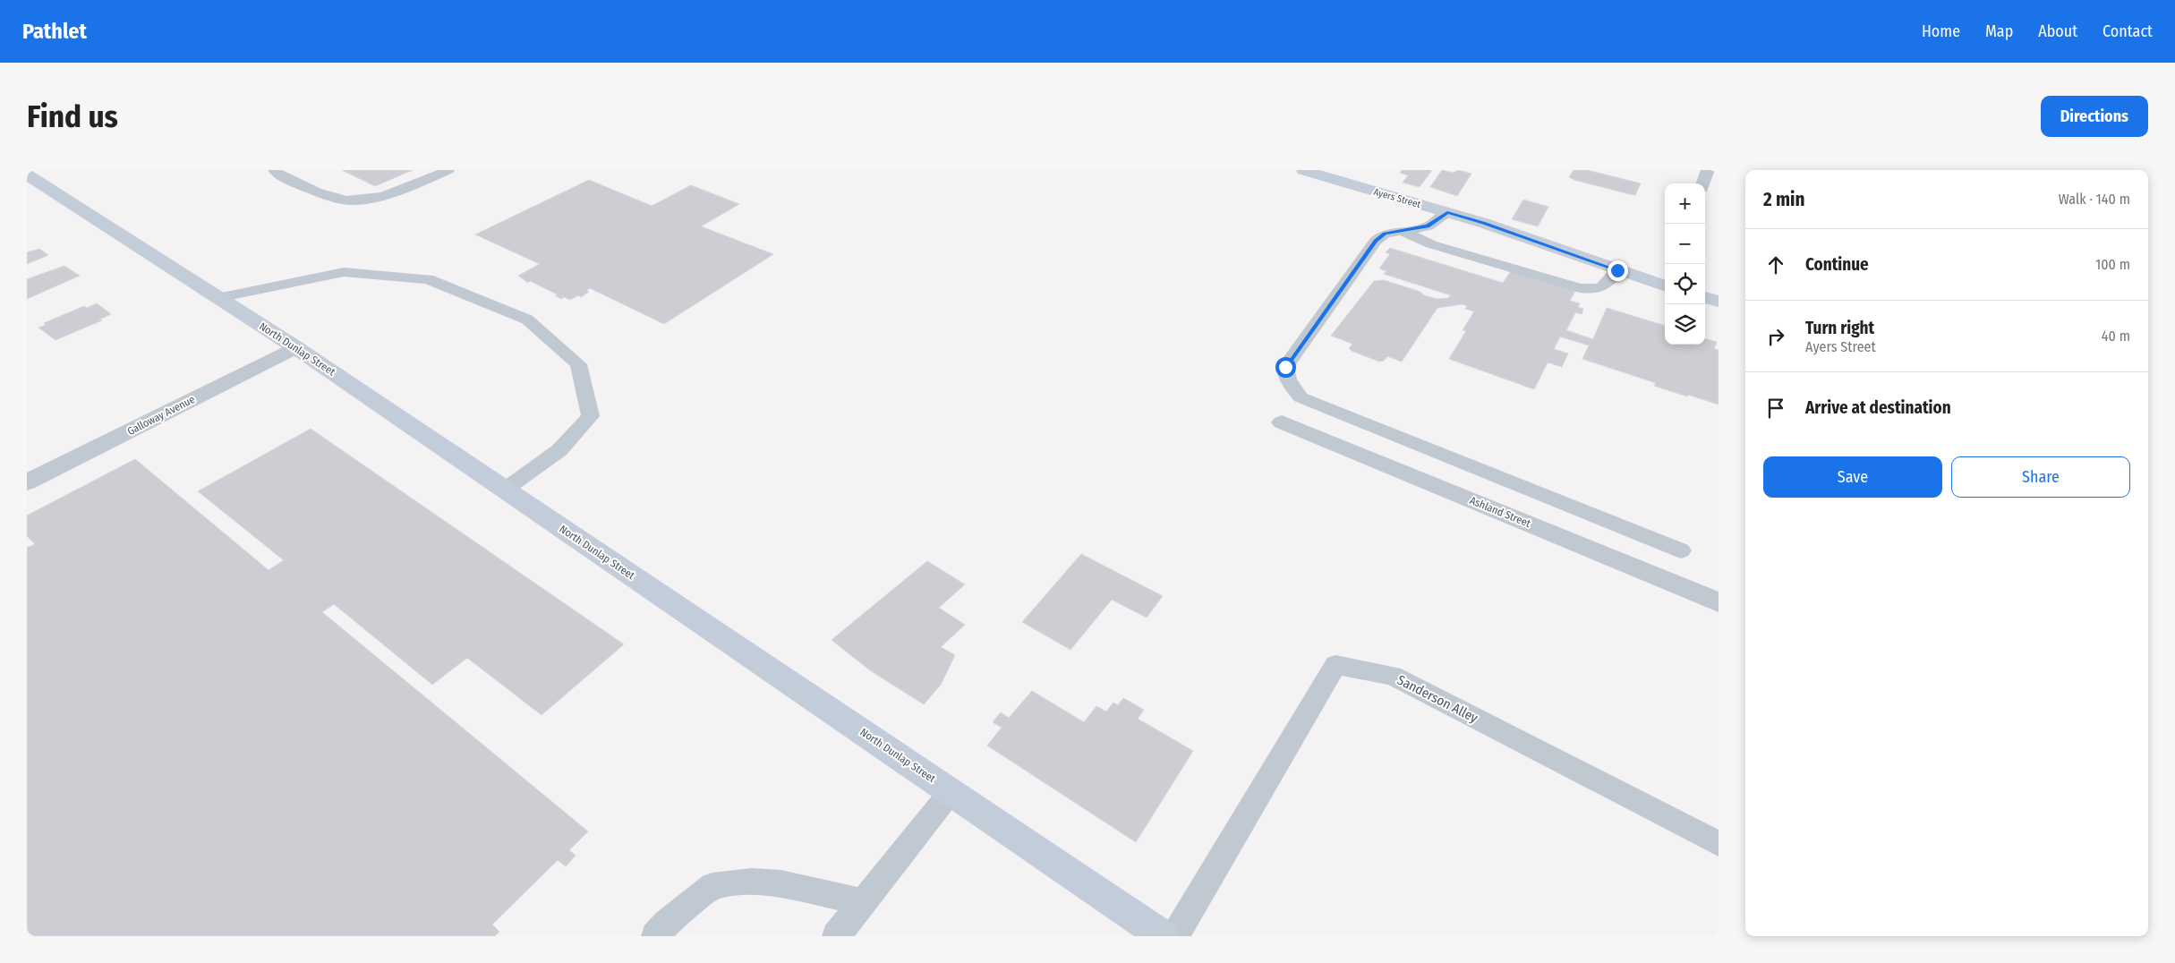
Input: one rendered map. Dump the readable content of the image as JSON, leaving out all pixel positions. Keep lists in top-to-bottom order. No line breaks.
{"streets":{"street":["Ayers Street","North Dunlap Street","Galloway Avenue","Ashland Street"],"lane":["Sanderson Alley"]},"crossings":[["North Dunlap Street","Galloway Avenue"]],"page":{"header":"Pathlet","nav":["Home","Map","About","Contact"],"buttons":["Directions",["Save","Share"]],"title":"Find us","heading":["2 min","Walk · 140 m"],"map_buttons":["+","−"],"list":[["Continue","100 m"],["Turn right","Ayers Street","40 m"],"Arrive at destination"]}}
